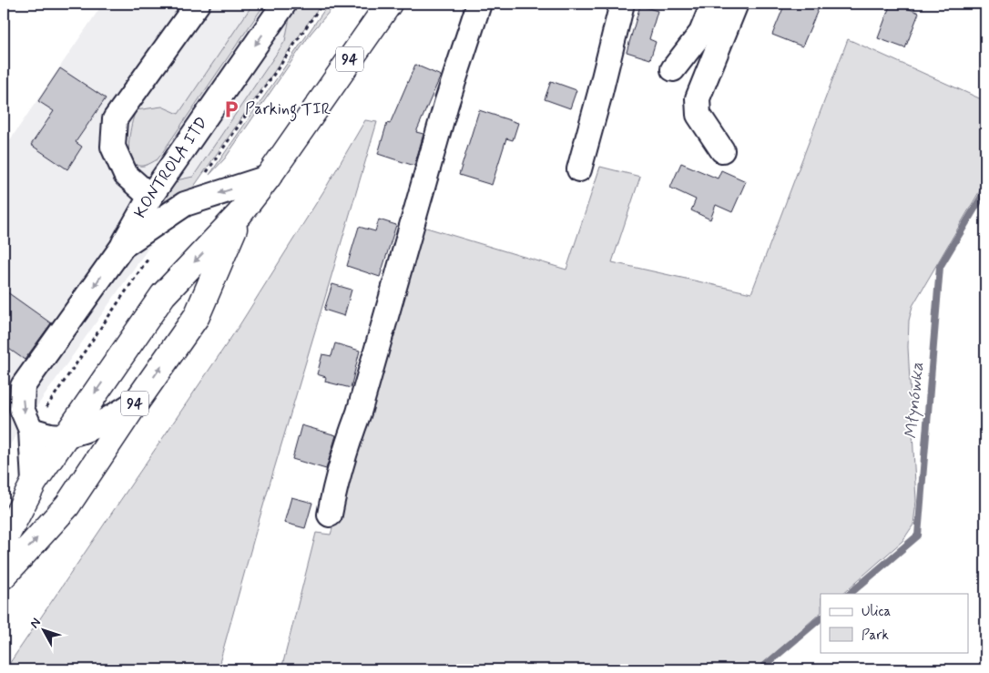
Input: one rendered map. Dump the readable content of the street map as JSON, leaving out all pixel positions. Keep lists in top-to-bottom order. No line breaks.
{"streets":{"main road":["94"],"lane":["KONTROLA ITD"]},"one_way":["KONTROLA ITD"],"water":["Młynówka"],"places":{"parking":["Parking TIR"]},"legend":["Ulica","Park"],"north":"top left"}
